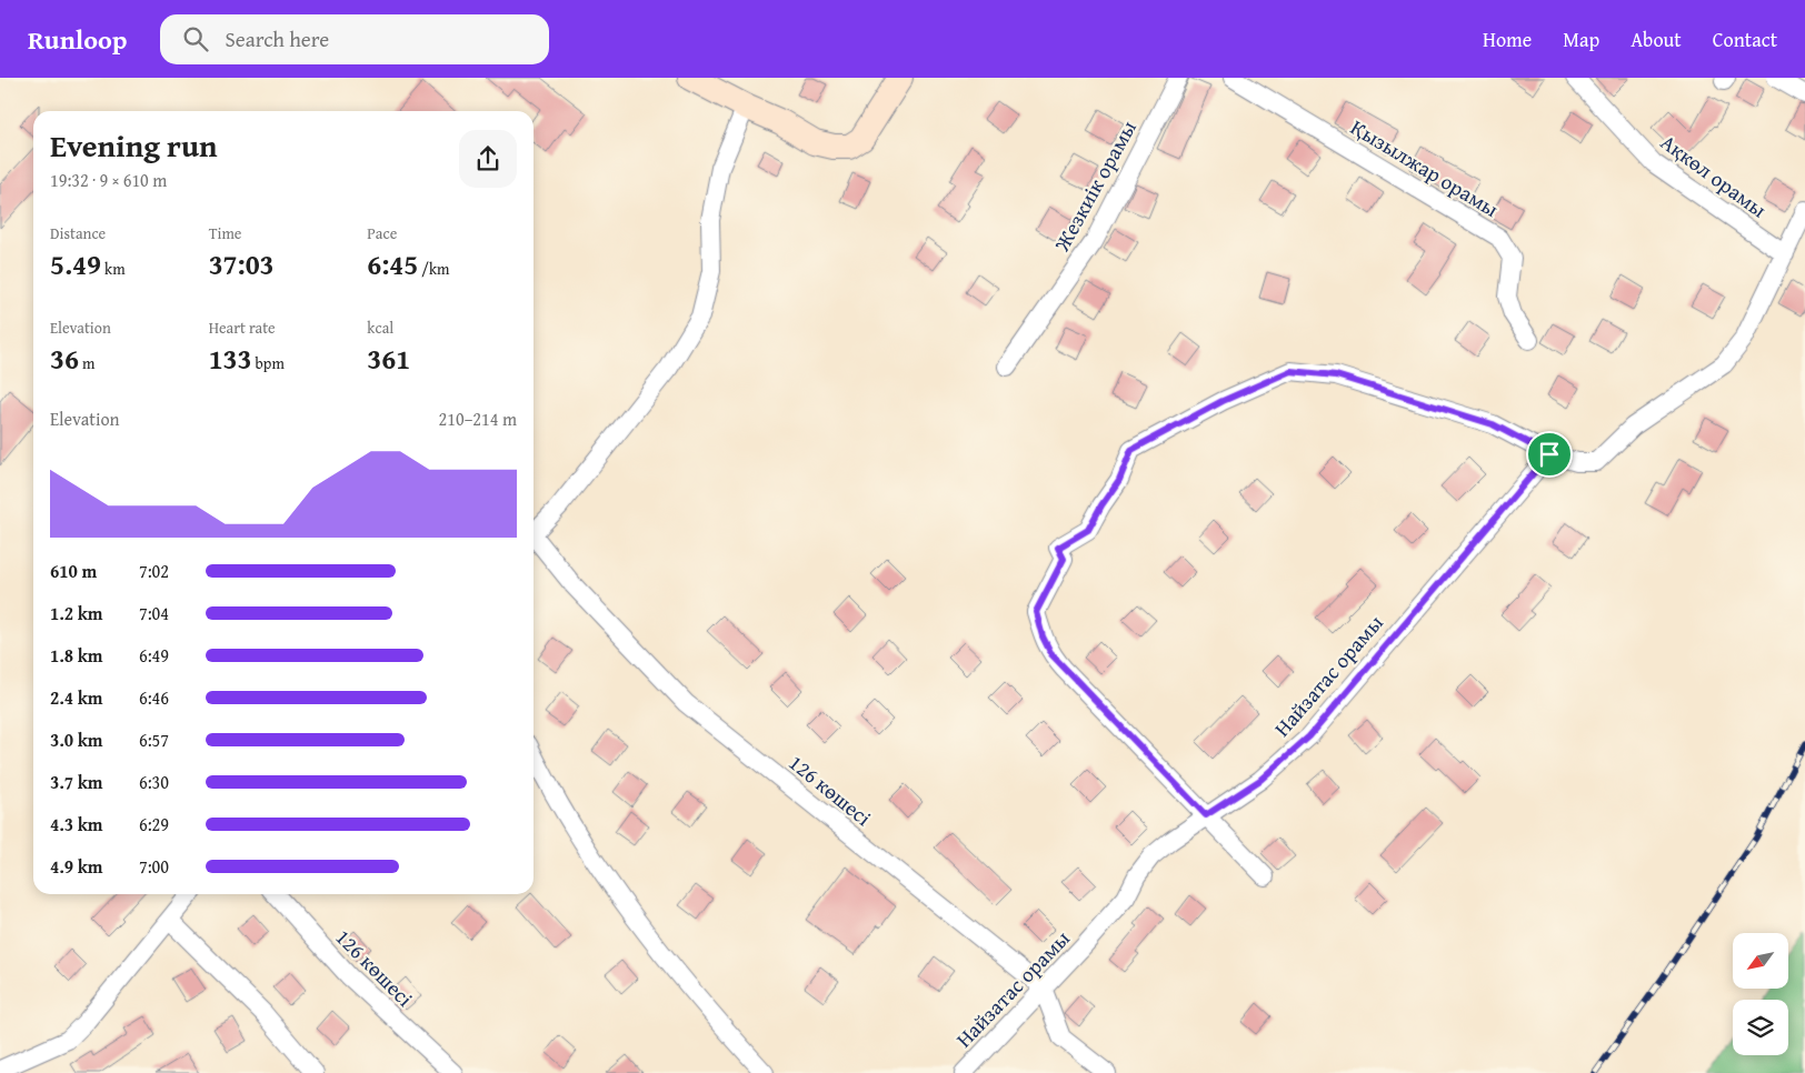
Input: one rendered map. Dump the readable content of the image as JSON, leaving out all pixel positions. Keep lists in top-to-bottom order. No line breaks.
{"streets":{"street":["Қызылжар орамы","Ақкөл орамы","Жезкиік орамы","Найзатас орамы","126 көшесі"]},"crossings":[["Найзатас орамы","126 көшесі"]],"north":"bottom left","page":{"header":"Runloop","search":"Search here","nav":["Home","Map","About","Contact"],"heading":["Evening run","19:32 · 9 × 610 m"],"stats":[["Distance","5.49 km"],["Time","37:03"],["Pace","6:45 /km"],["Elevation","36 m"],["Heart rate","133 bpm"],["kcal","361"]],"chart":["Elevation","210–214 m"],"list":[{"name":"610 m","note":"7:02"},{"name":"1.2 km","note":"7:04"},{"name":"1.8 km","note":"6:49"},{"name":"2.4 km","note":"6:46"},{"name":"3.0 km","note":"6:57"},{"name":"3.7 km","note":"6:30"},{"name":"4.3 km","note":"6:29"},{"name":"4.9 km","note":"7:00"}]}}
